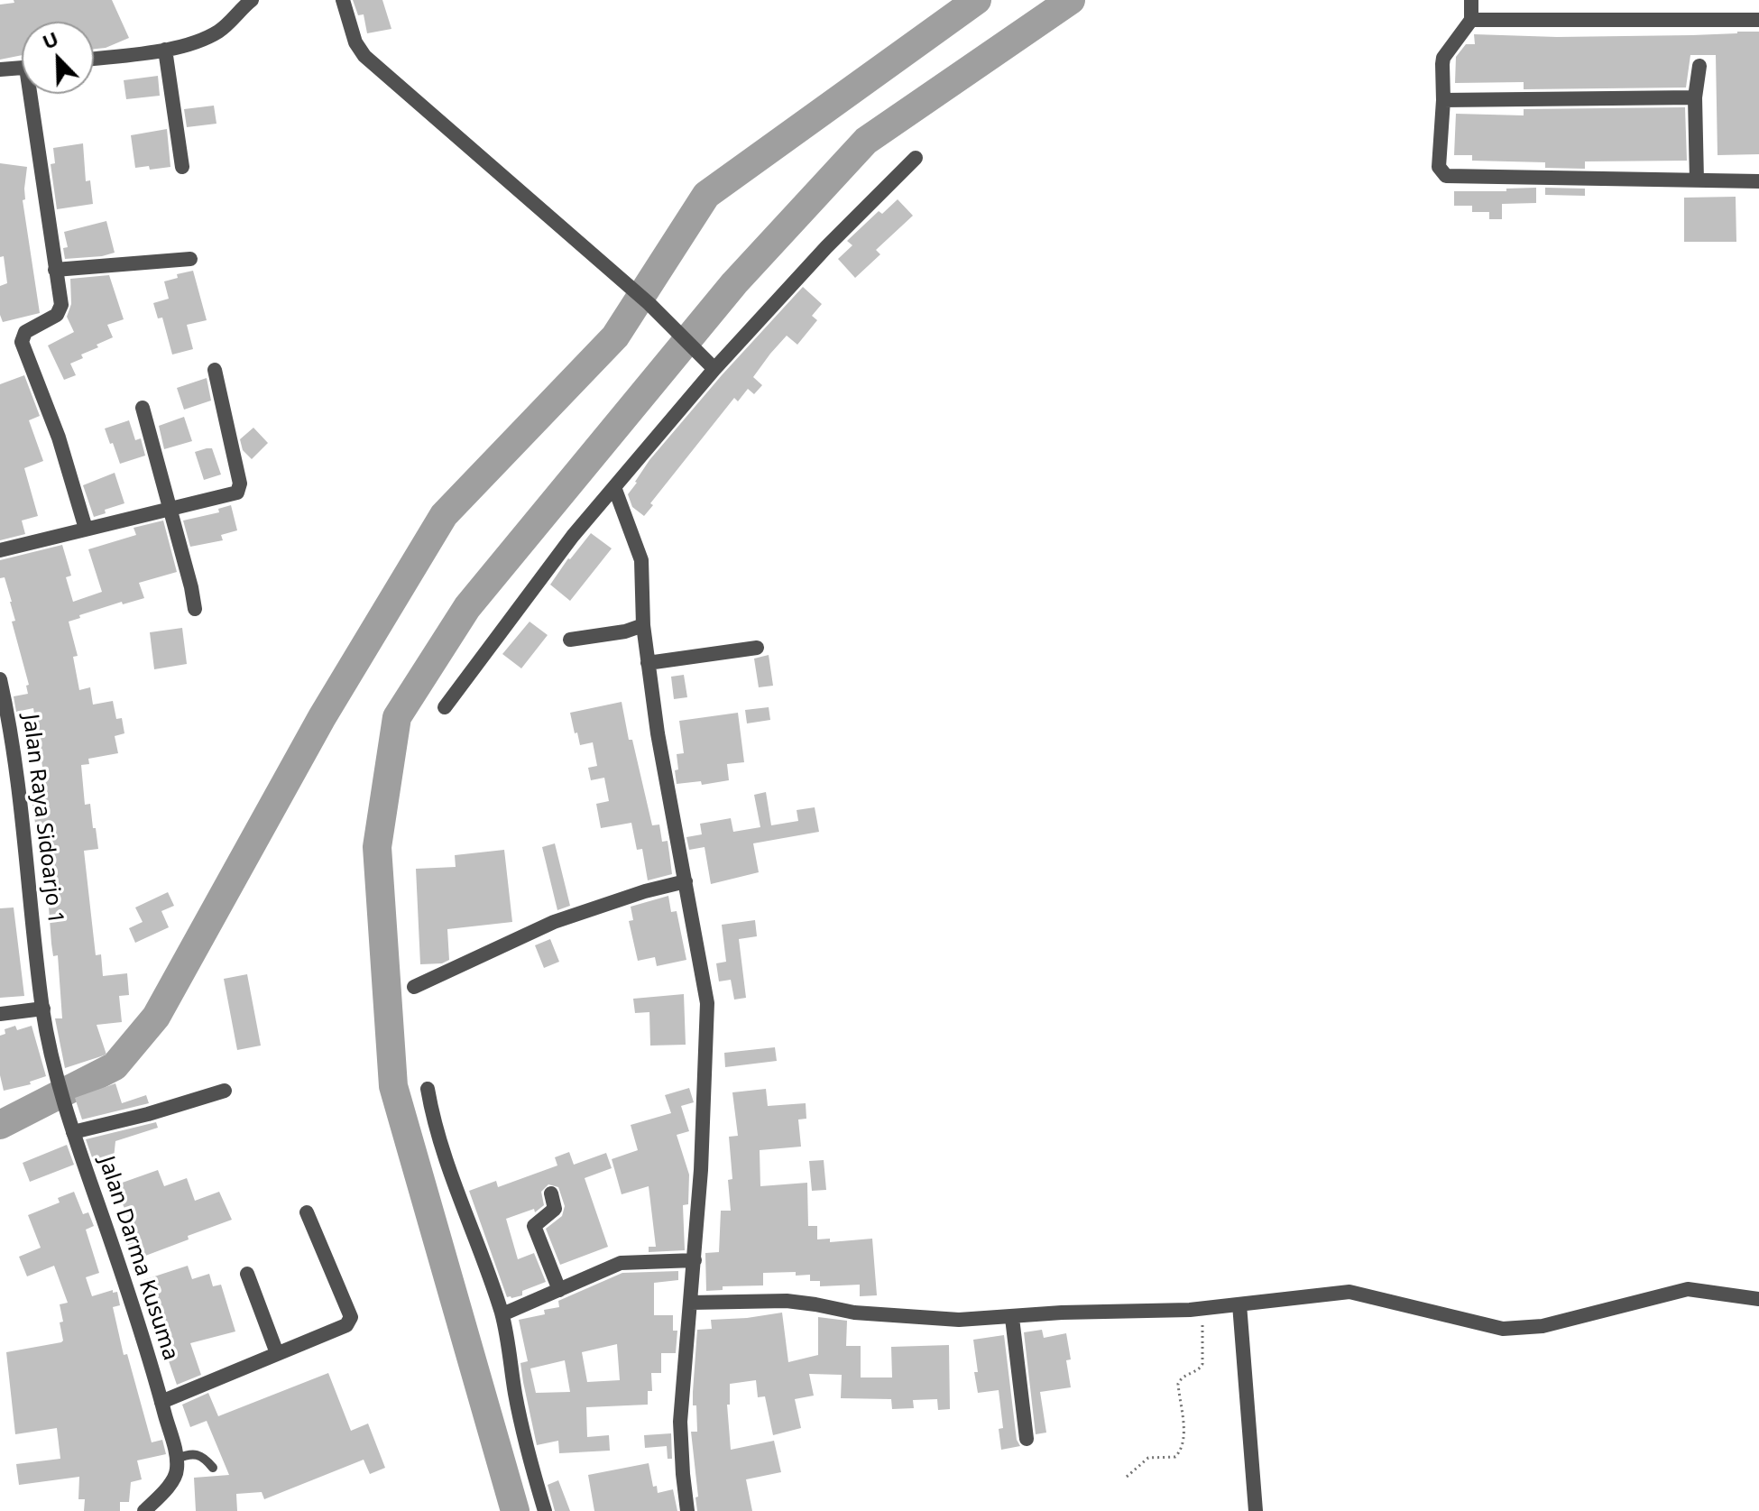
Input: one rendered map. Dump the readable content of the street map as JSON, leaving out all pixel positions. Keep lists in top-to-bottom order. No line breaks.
{"streets":{"street":["Jalan Raya Sidoarjo 1","Jalan Darma Kusuma"]},"crossings":[["Jalan Raya Sidoarjo 1","Jalan Darma Kusuma"]],"north":"top left"}
